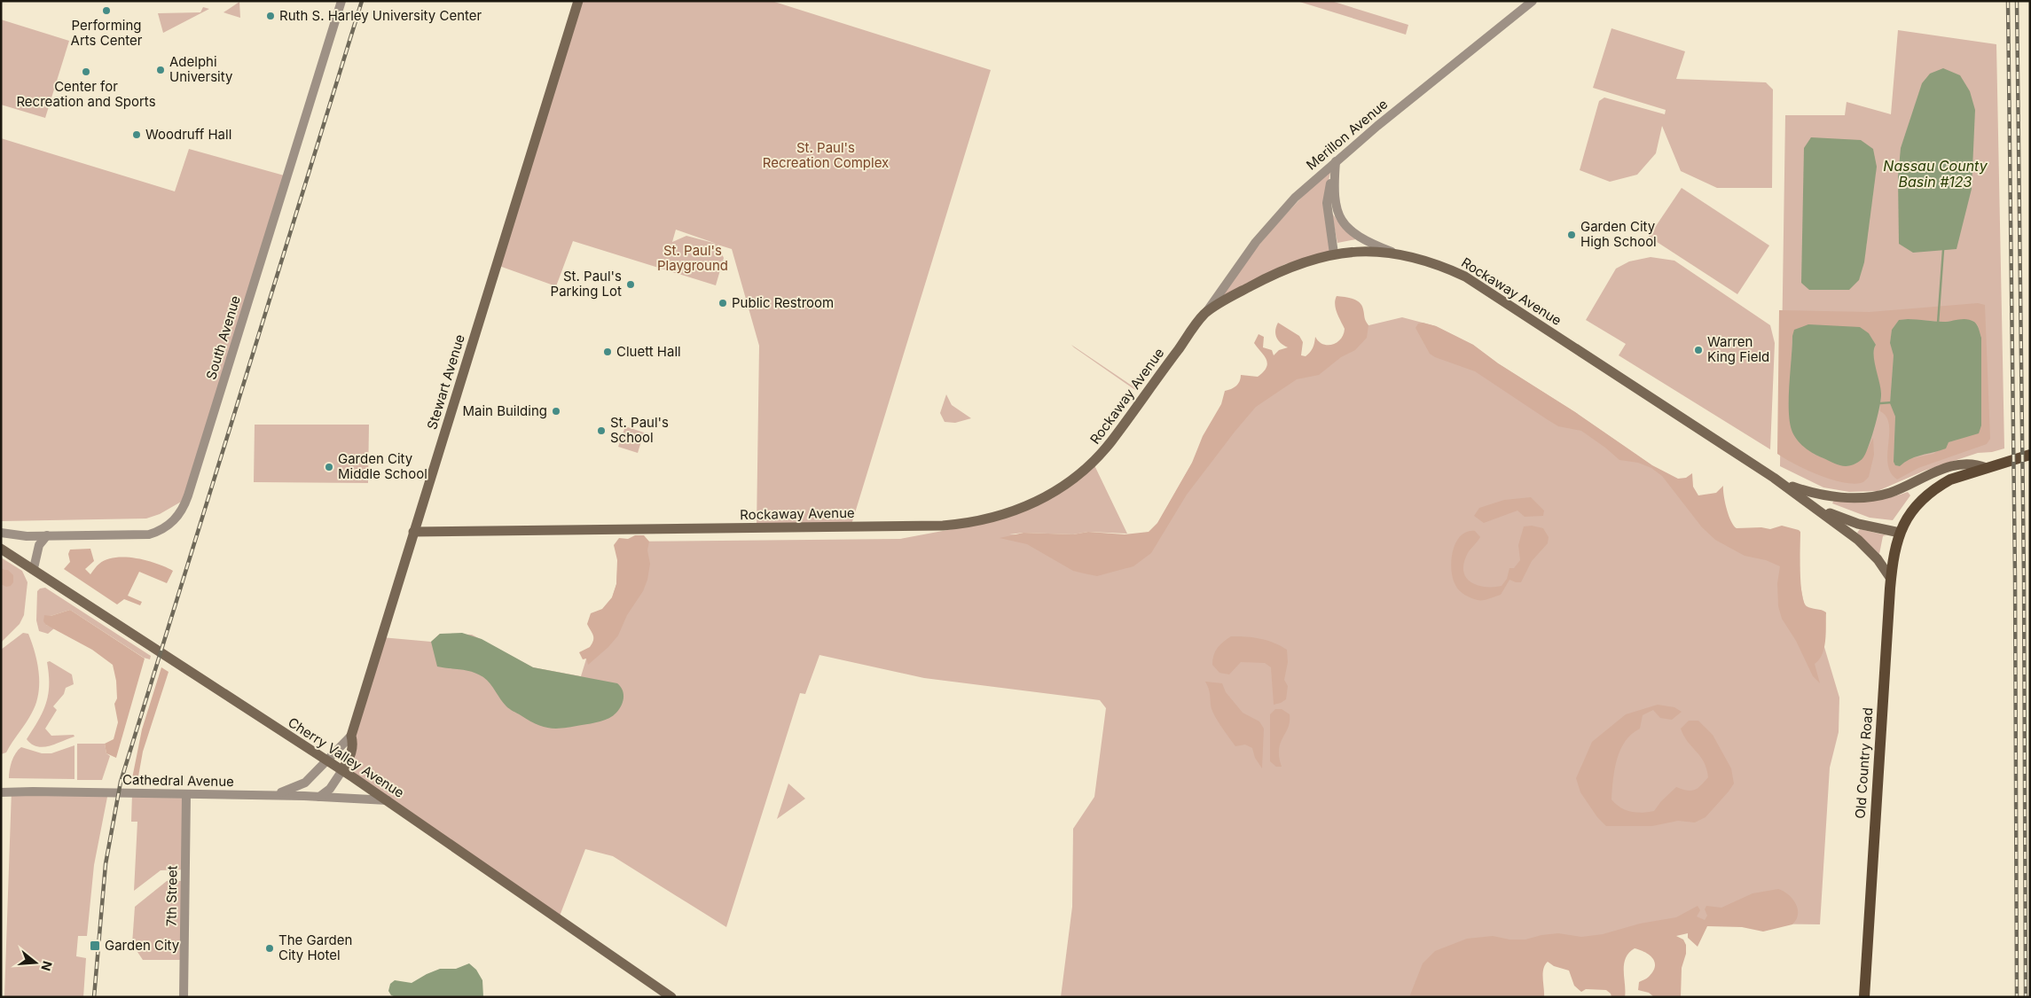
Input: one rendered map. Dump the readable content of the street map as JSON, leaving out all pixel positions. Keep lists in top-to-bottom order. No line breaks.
{"streets":{"main road":["Rockaway Avenue","Stewart Avenue","Cherry Valley Avenue","Old Country Road"],"street":["Merillon Avenue","South Avenue","Cathedral Avenue","7th Street"]},"crossings":[["Merillon Avenue","Rockaway Avenue"],["Rockaway Avenue","Stewart Avenue"],["Rockaway Avenue","Old Country Road"],["Stewart Avenue","Cherry Valley Avenue"],["Cherry Valley Avenue","Cathedral Avenue"],["Cathedral Avenue","7th Street"]],"water":["Nassau County Basin #123"],"parks":["St. Paul's Recreation Complex","St. Paul's Playground"],"places":{"other":["Performing Arts Center","Ruth S. Harley University Center","Adelphi University","Center for Recreation and Sports","Woodruff Hall","Garden City High School","St. Paul's Parking Lot","Public Restroom","Warren King Field","Cluett Hall","Main Building","St. Paul's School","Garden City Middle School","The Garden City Hotel"],"transit":["Garden City"]},"north":"right"}
